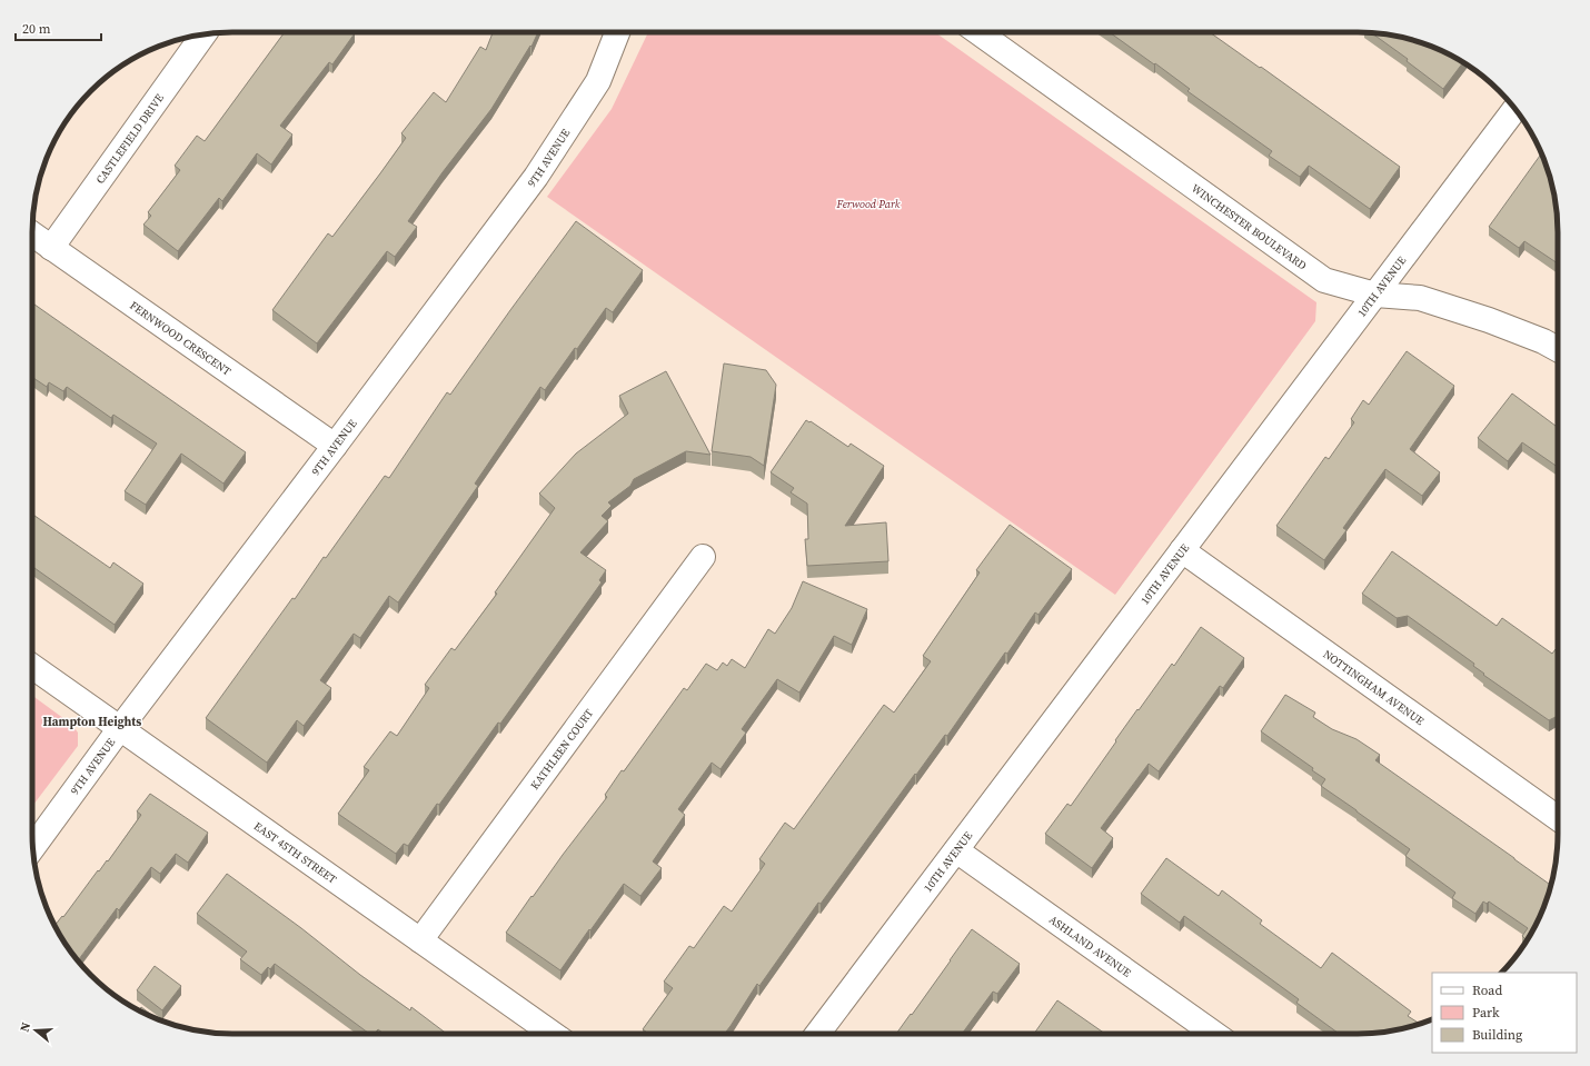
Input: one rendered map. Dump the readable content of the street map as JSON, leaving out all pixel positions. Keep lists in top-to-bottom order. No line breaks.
{"streets":{"street":["CASTLEFIELD DRIVE","9TH AVENUE","WINCHESTER BOULEVARD","10TH AVENUE","FERNWOOD CRESCENT","NOTTINGHAM AVENUE","KATHLEEN COURT","EAST 45TH STREET","ASHLAND AVENUE"]},"crossings":[["CASTLEFIELD DRIVE","FERNWOOD CRESCENT"],["9TH AVENUE","FERNWOOD CRESCENT"],["9TH AVENUE","EAST 45TH STREET"],["WINCHESTER BOULEVARD","10TH AVENUE"],["10TH AVENUE","NOTTINGHAM AVENUE"],["10TH AVENUE","ASHLAND AVENUE"],["KATHLEEN COURT","EAST 45TH STREET"]],"districts":["Hampton Heights"],"parks":["Ferwood Park"],"legend":["Road","Park","Building"],"scale_bar":"20 m","north":"left"}
